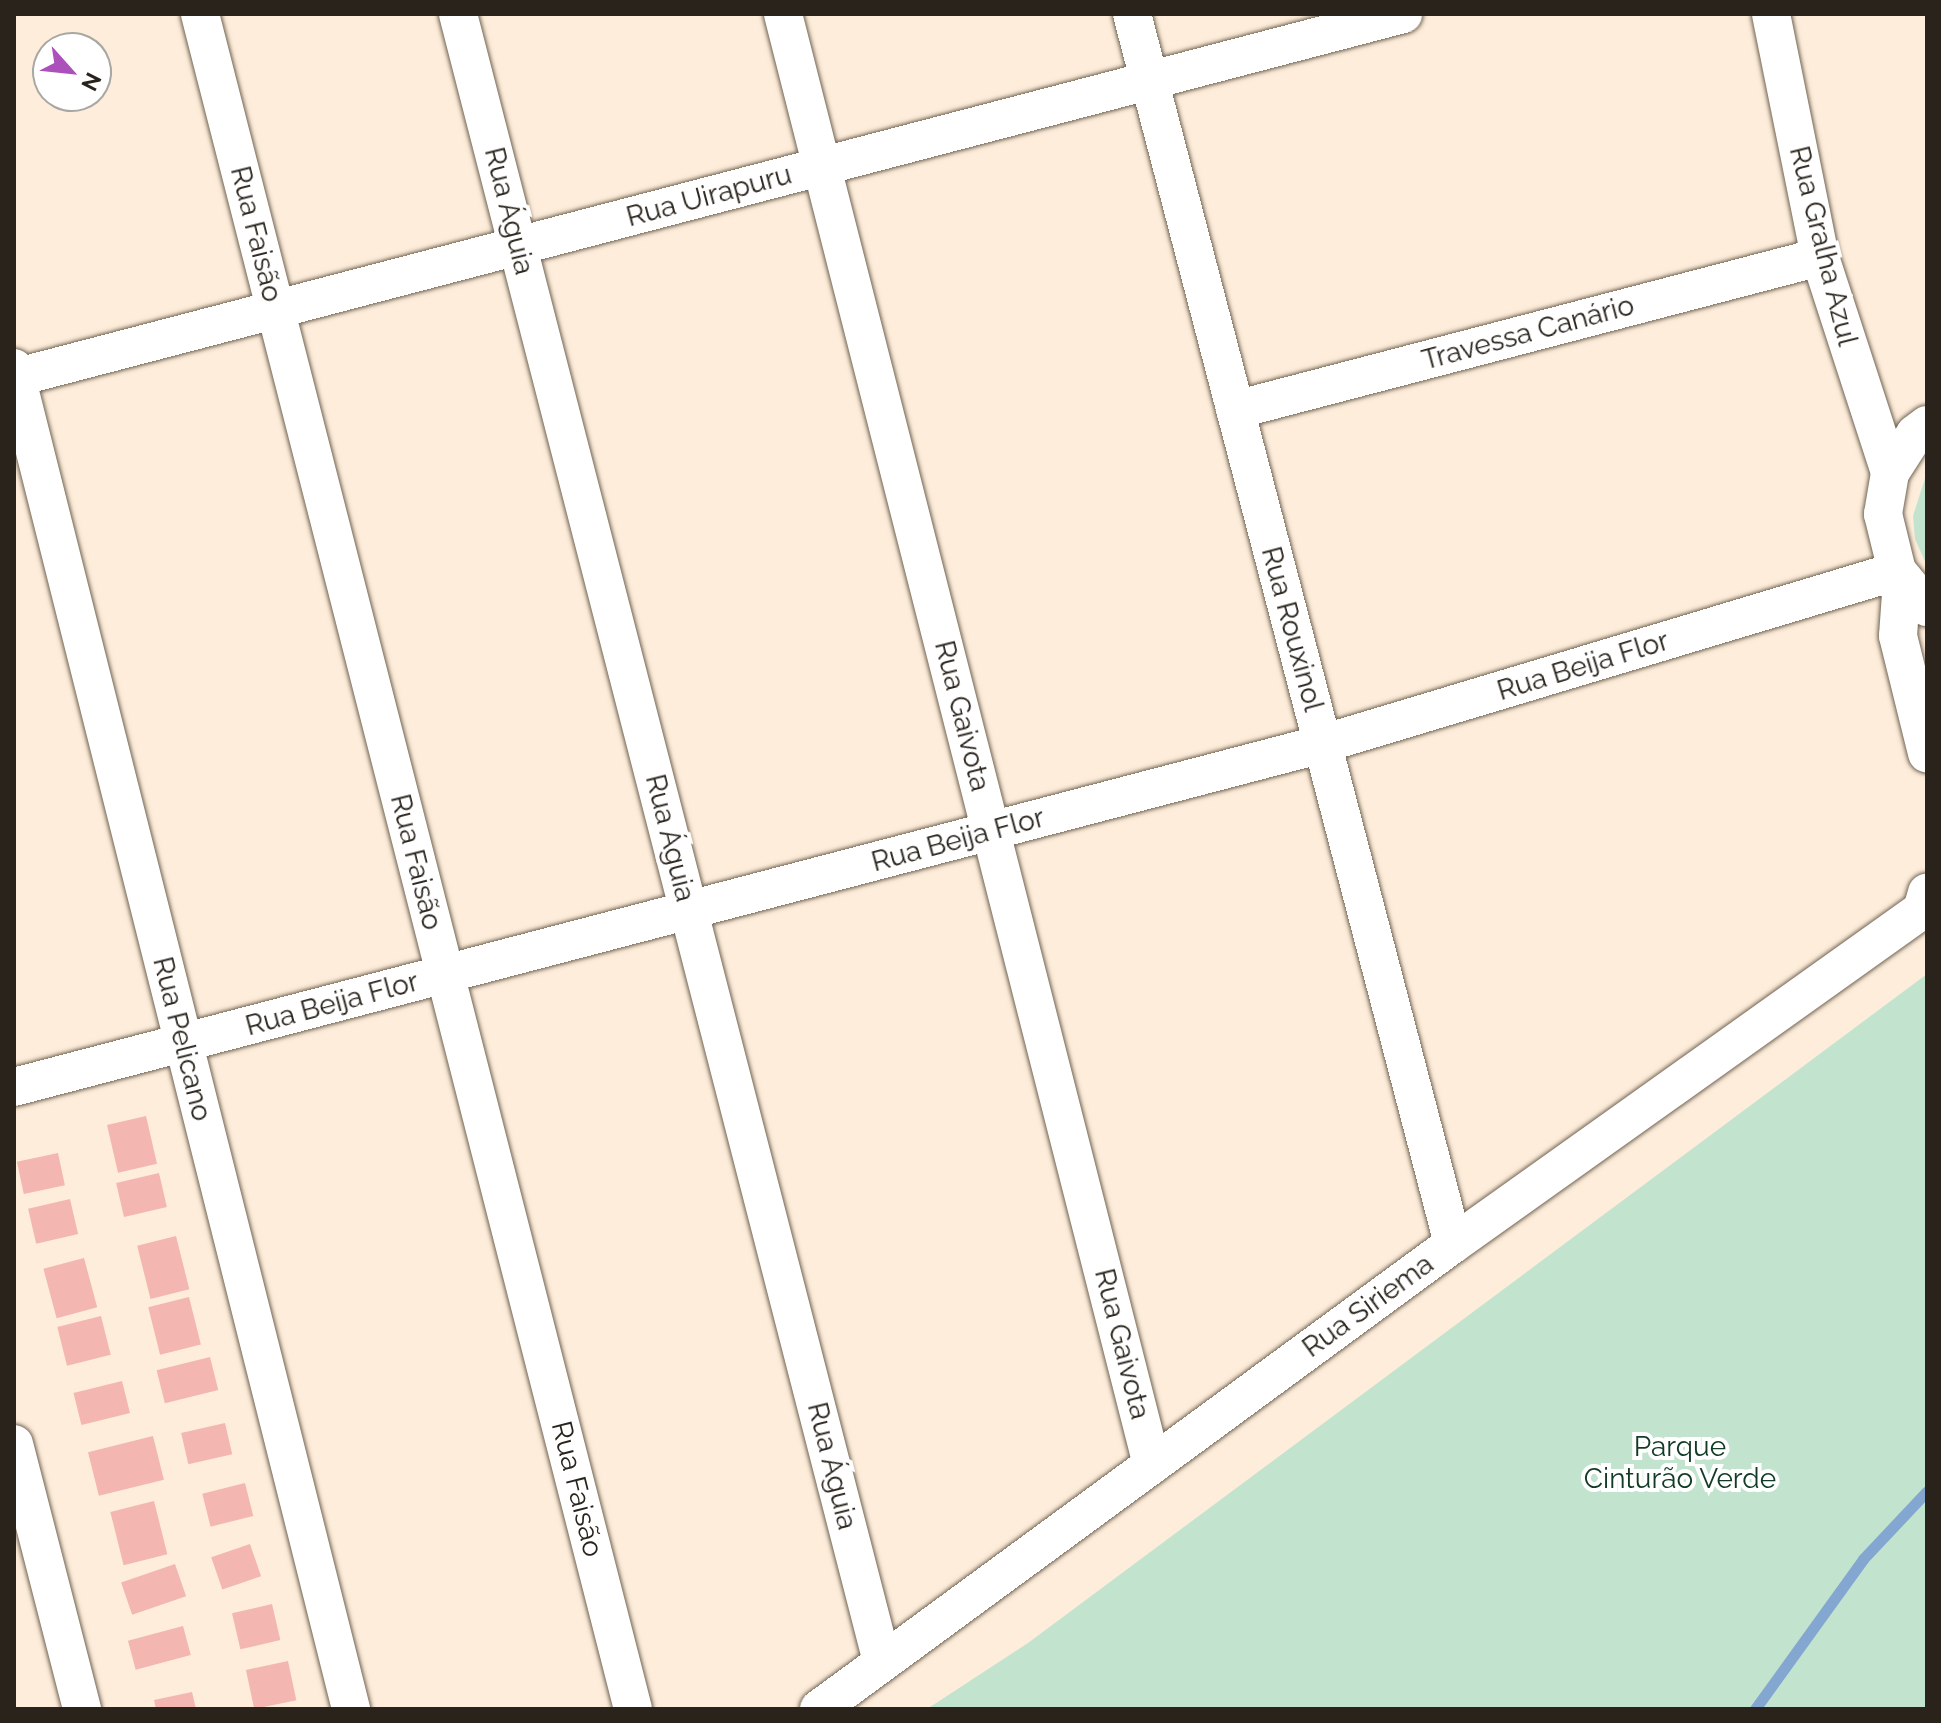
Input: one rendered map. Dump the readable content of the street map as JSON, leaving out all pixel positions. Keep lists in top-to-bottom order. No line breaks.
{"streets":{"street":["Rua Uirapuru","Rua Águia","Rua Faisão","Rua Gralha Azul","Travessa Canário","Rua Rouxinol","Rua Beija Flor","Rua Gaivota","Rua Pelicano","Rua Siriema"]},"crossings":[["Rua Uirapuru","Rua Águia"],["Rua Uirapuru","Rua Faisão"],["Rua Uirapuru","Rua Rouxinol"],["Rua Uirapuru","Rua Gaivota"],["Rua Uirapuru","Rua Pelicano"],["Rua Águia","Rua Beija Flor"],["Rua Águia","Rua Siriema"],["Rua Faisão","Rua Beija Flor"],["Rua Gralha Azul","Travessa Canário"],["Travessa Canário","Rua Rouxinol"],["Rua Rouxinol","Rua Beija Flor"],["Rua Rouxinol","Rua Siriema"],["Rua Beija Flor","Rua Gaivota"],["Rua Beija Flor","Rua Pelicano"],["Rua Gaivota","Rua Siriema"]],"parks":["Parque Cinturão Verde"],"north":"bottom right"}
